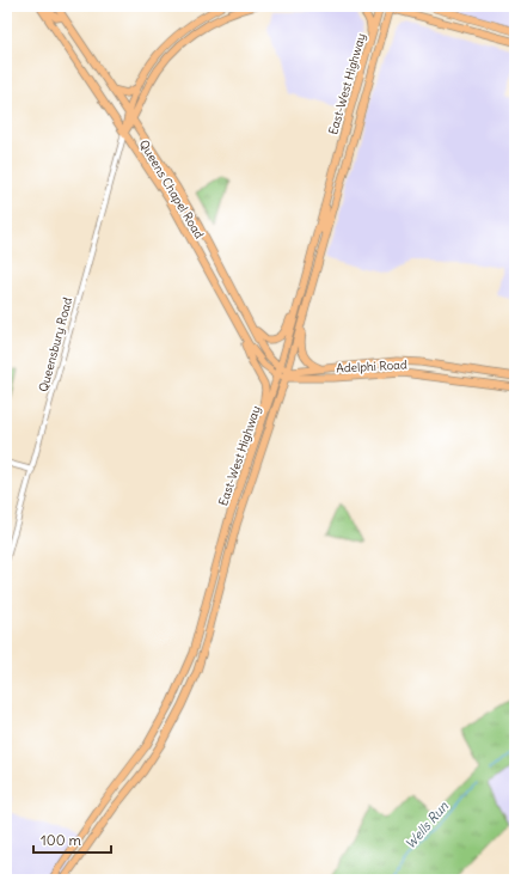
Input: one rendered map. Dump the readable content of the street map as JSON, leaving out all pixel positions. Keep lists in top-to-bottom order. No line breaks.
{"streets":{"main road":["East-West Highway","Queens Chapel Road","Queensbury Road","Adelphi Road"]},"crossings":[["East-West Highway","Queens Chapel Road"],["East-West Highway","Adelphi Road"],["Queens Chapel Road","Queensbury Road"],["Queens Chapel Road","Adelphi Road"]],"water":["Wells Run"],"scale_bar":"100 m"}
